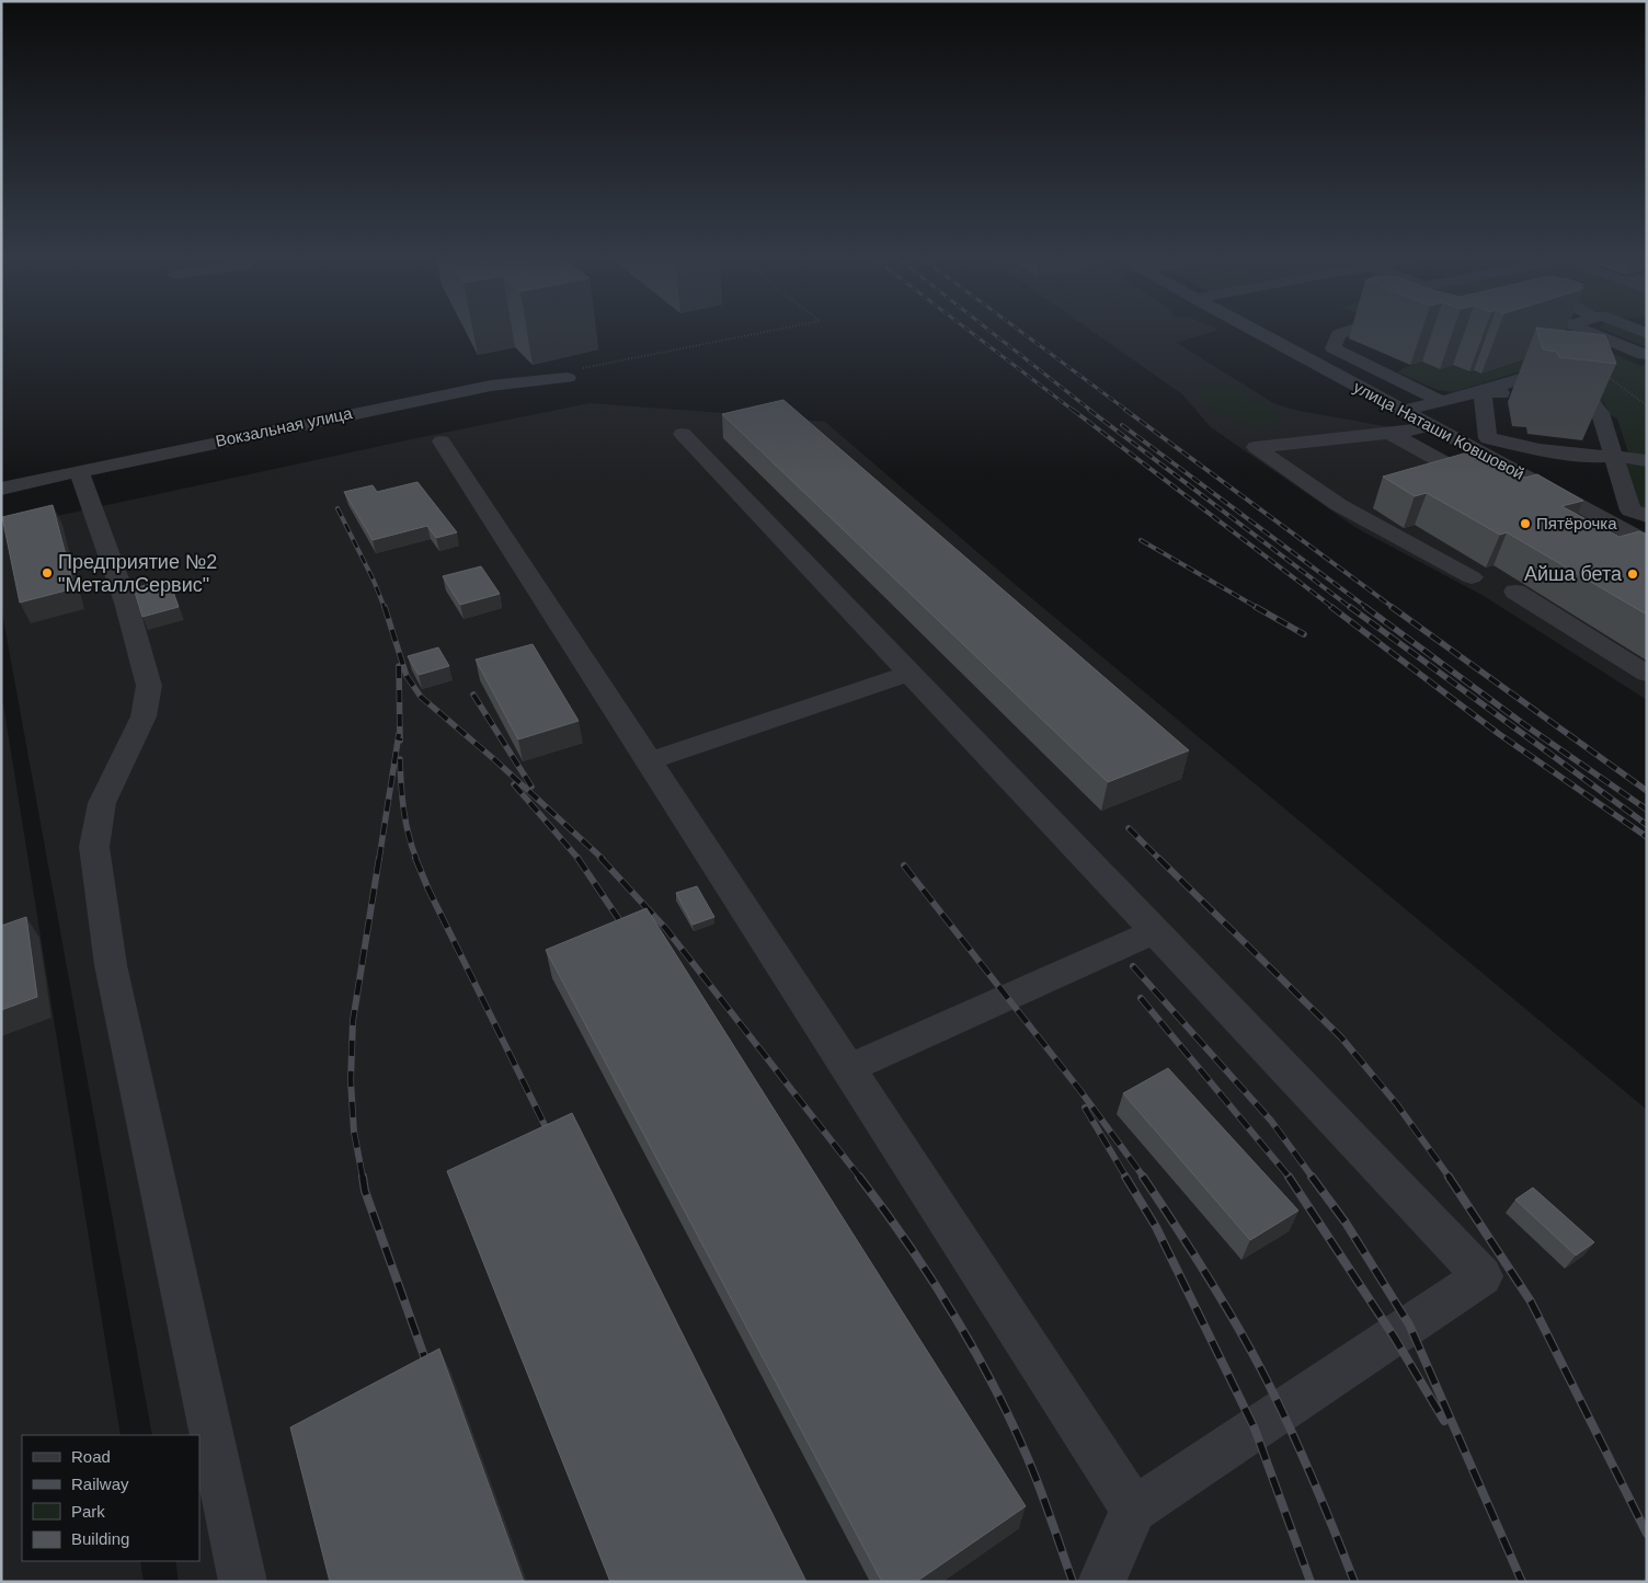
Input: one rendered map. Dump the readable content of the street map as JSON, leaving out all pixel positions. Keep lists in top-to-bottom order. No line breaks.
{"streets":{"street":["Вокзальная улица","улица Наташи Ковшовой"]},"places":["Пятёрочка","Предприятие №2 \"МеталлСервис\"","Айша бета"],"legend":["Road","Railway","Park","Building"]}
